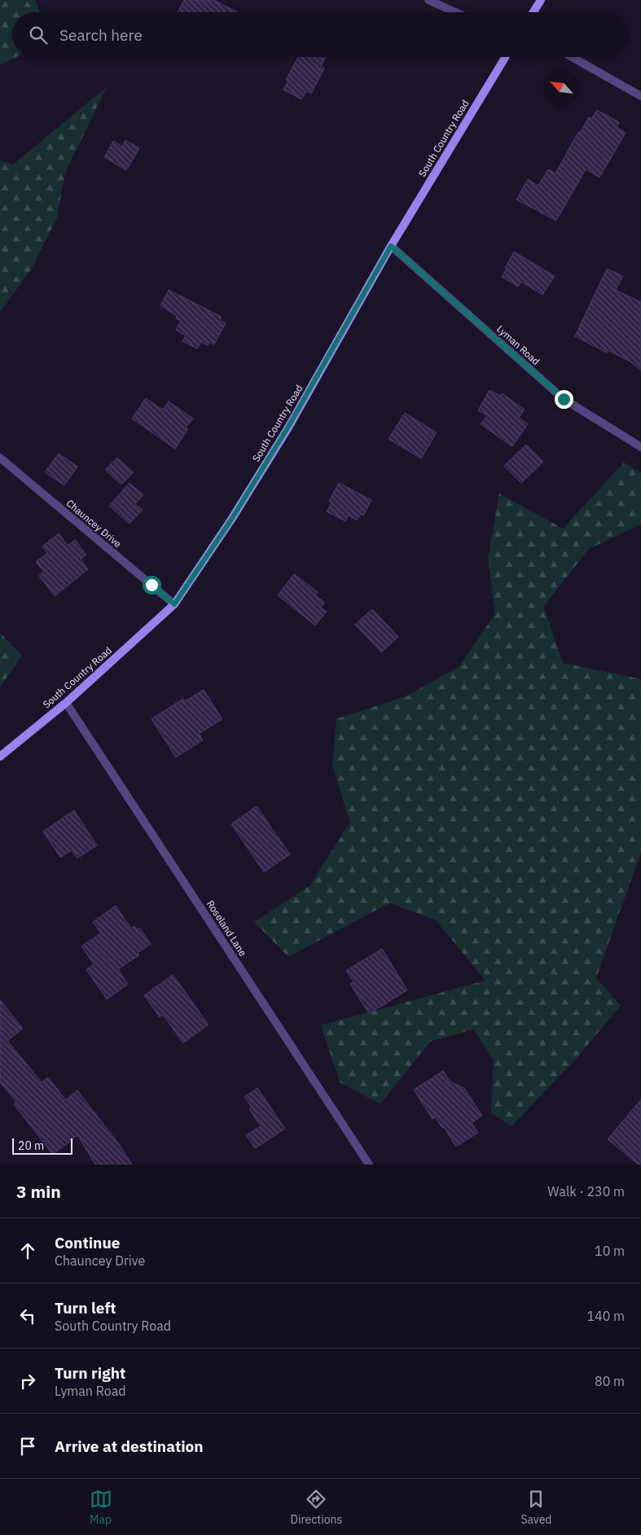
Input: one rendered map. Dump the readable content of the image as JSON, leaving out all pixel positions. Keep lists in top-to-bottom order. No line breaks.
{"streets":{"main road":["South Country Road"],"street":["Lyman Road","Chauncey Drive","Roseland Lane"]},"crossings":[["South Country Road","Lyman Road"],["South Country Road","Chauncey Drive"],["South Country Road","Roseland Lane"]],"scale_bar":"20 m","north":"top left","page":{"search":"Search here","scale":"20 m","heading":["3 min","Walk · 230 m"],"list":[["Continue","Chauncey Drive","10 m"],["Turn left","South Country Road","140 m"],["Turn right","Lyman Road","80 m"],"Arrive at destination"],"nav":["Map","Directions","Saved"]}}
